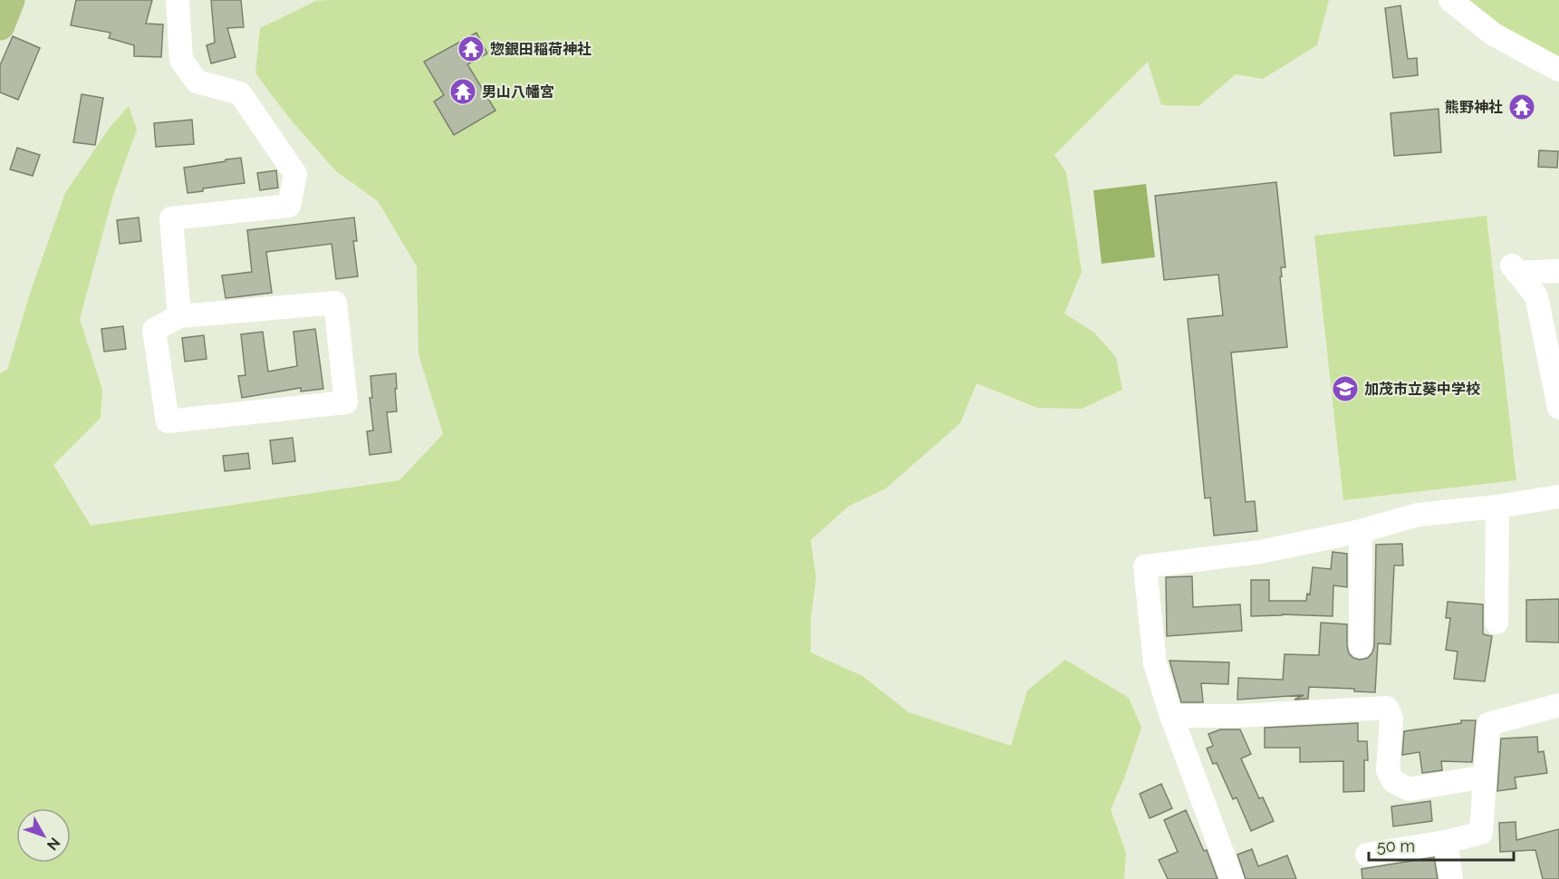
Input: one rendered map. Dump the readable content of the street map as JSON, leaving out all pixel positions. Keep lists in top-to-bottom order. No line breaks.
{"places":{"temple":["惣銀田稲荷神社","男山八幡宮","熊野神社"],"school or university":["加茂市立葵中学校"]},"scale_bar":"50 m","north":"bottom right"}
